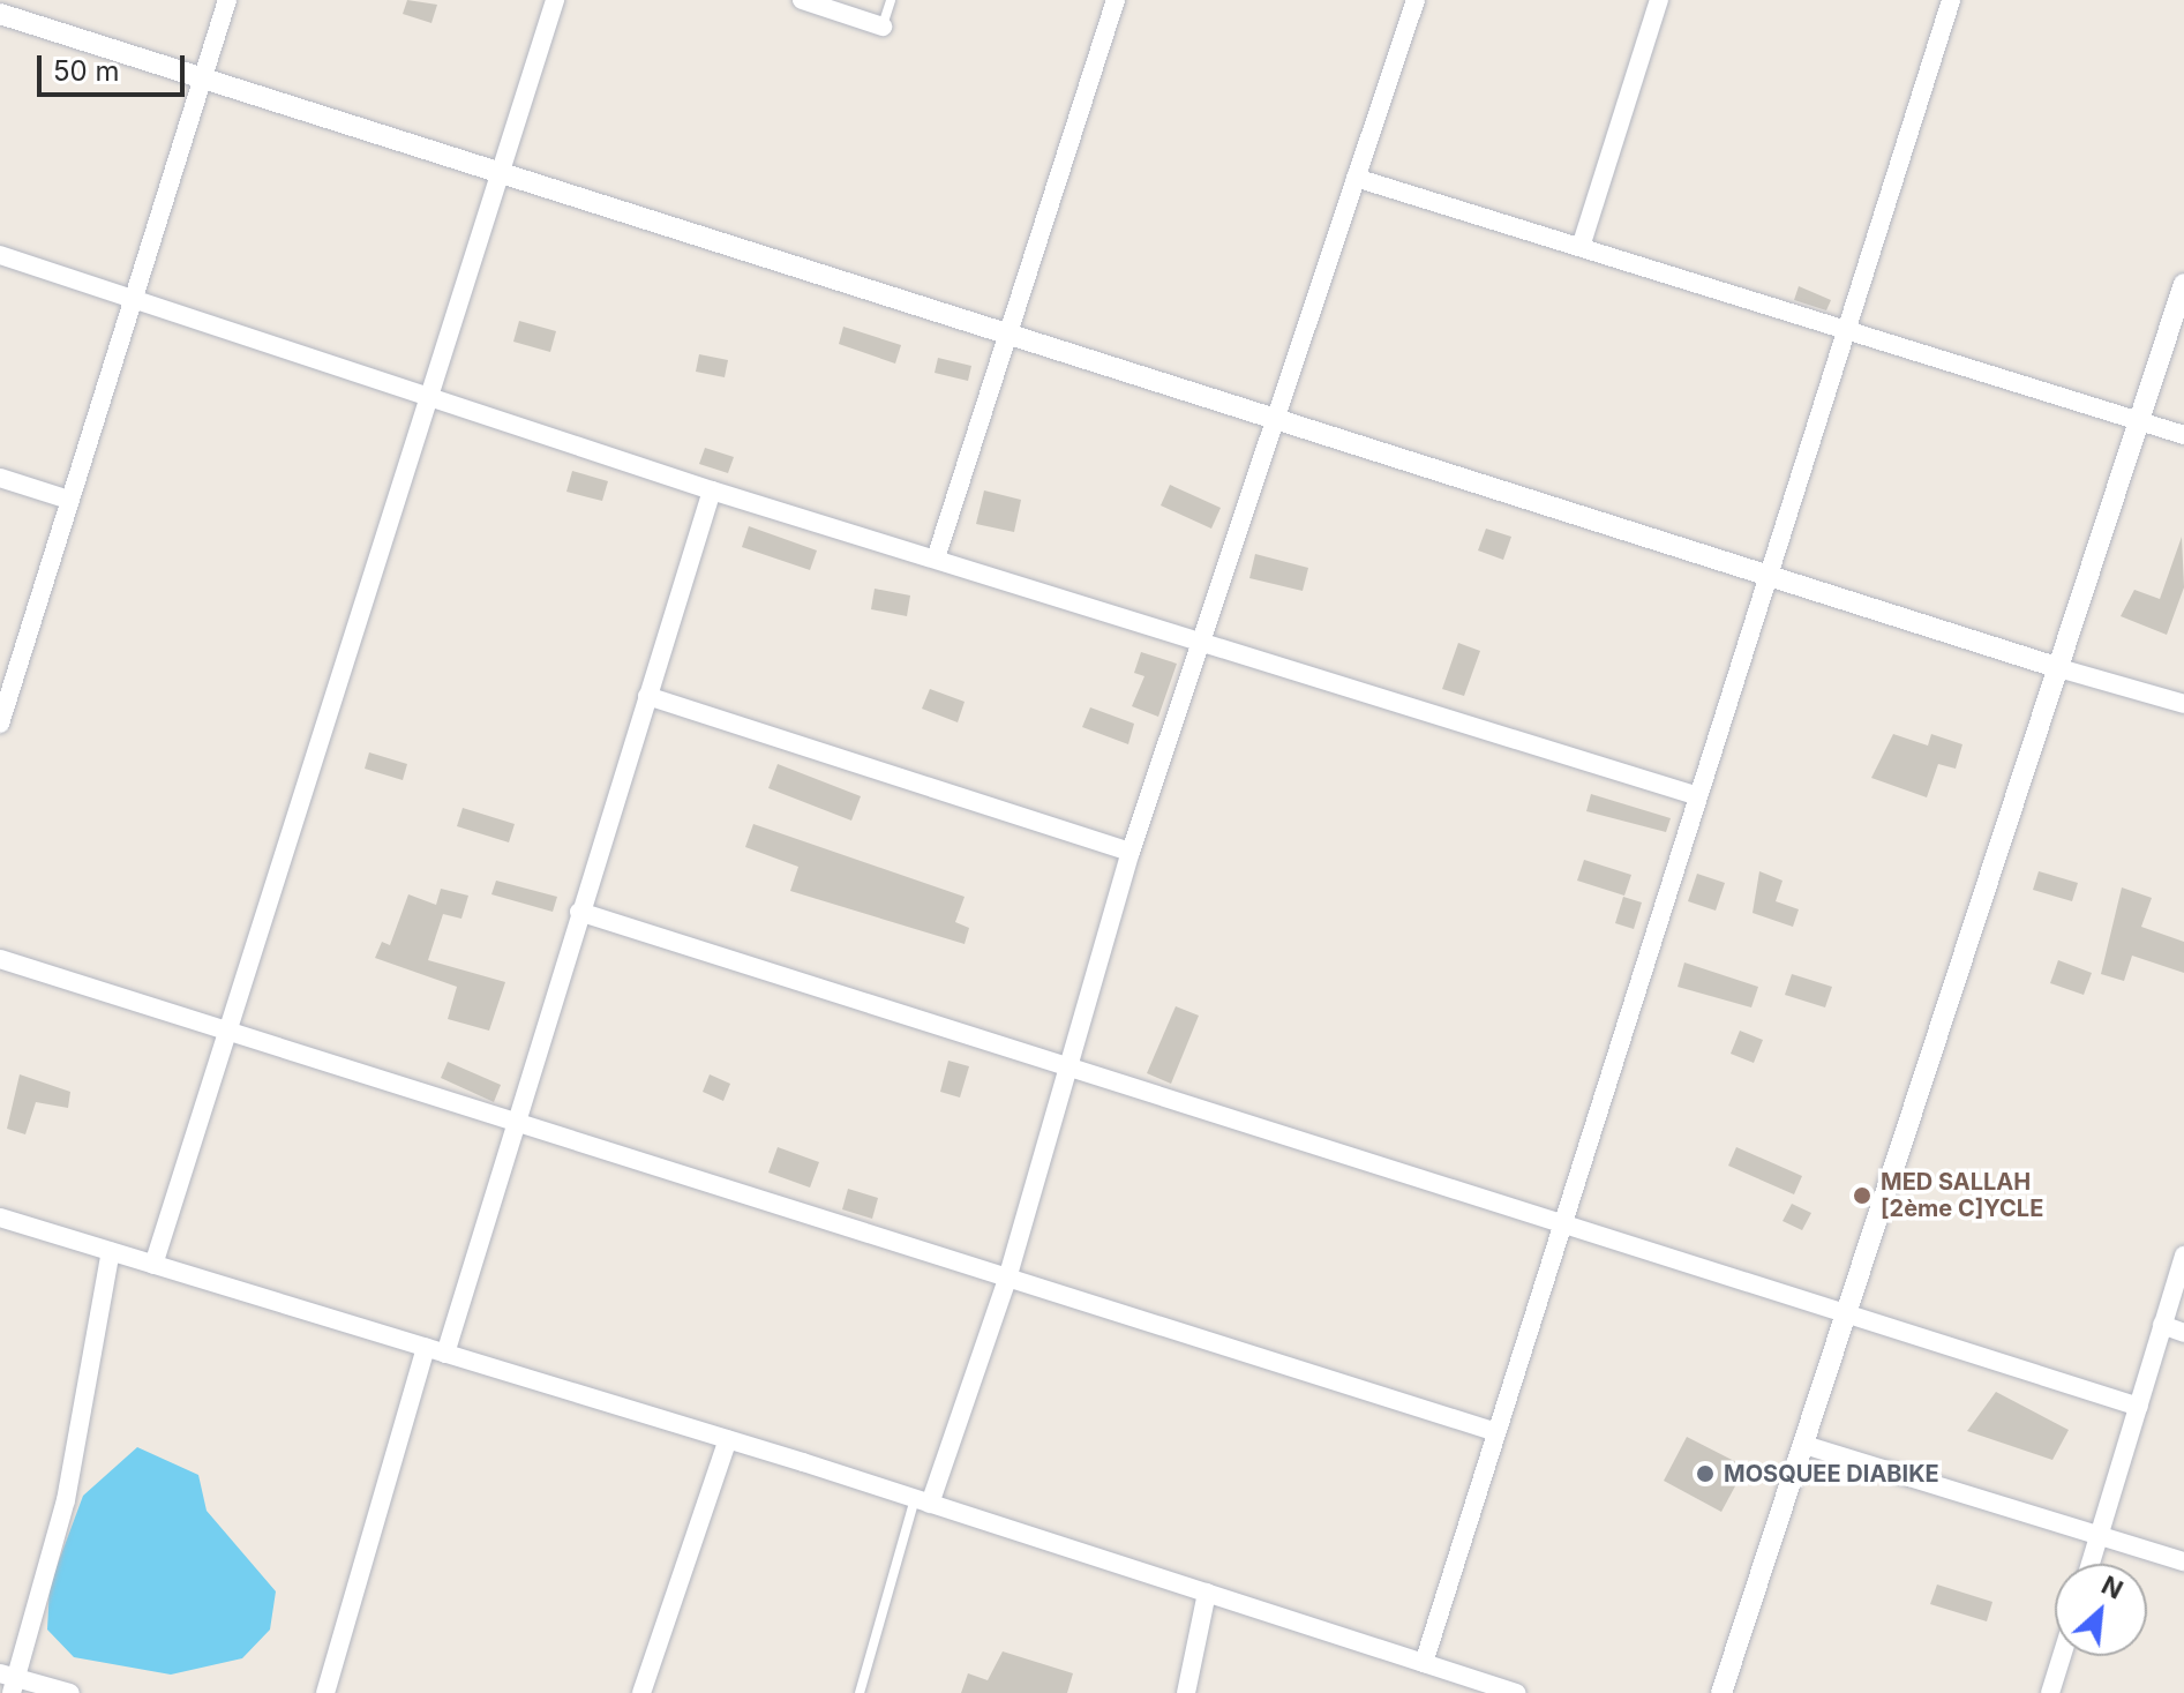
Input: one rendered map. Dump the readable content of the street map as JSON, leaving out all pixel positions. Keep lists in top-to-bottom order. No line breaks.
{"places":["MED SALLAH [2ème C]YCLE","MOSQUEE DIABIKE"],"scale_bar":"50 m","north":"top right"}
